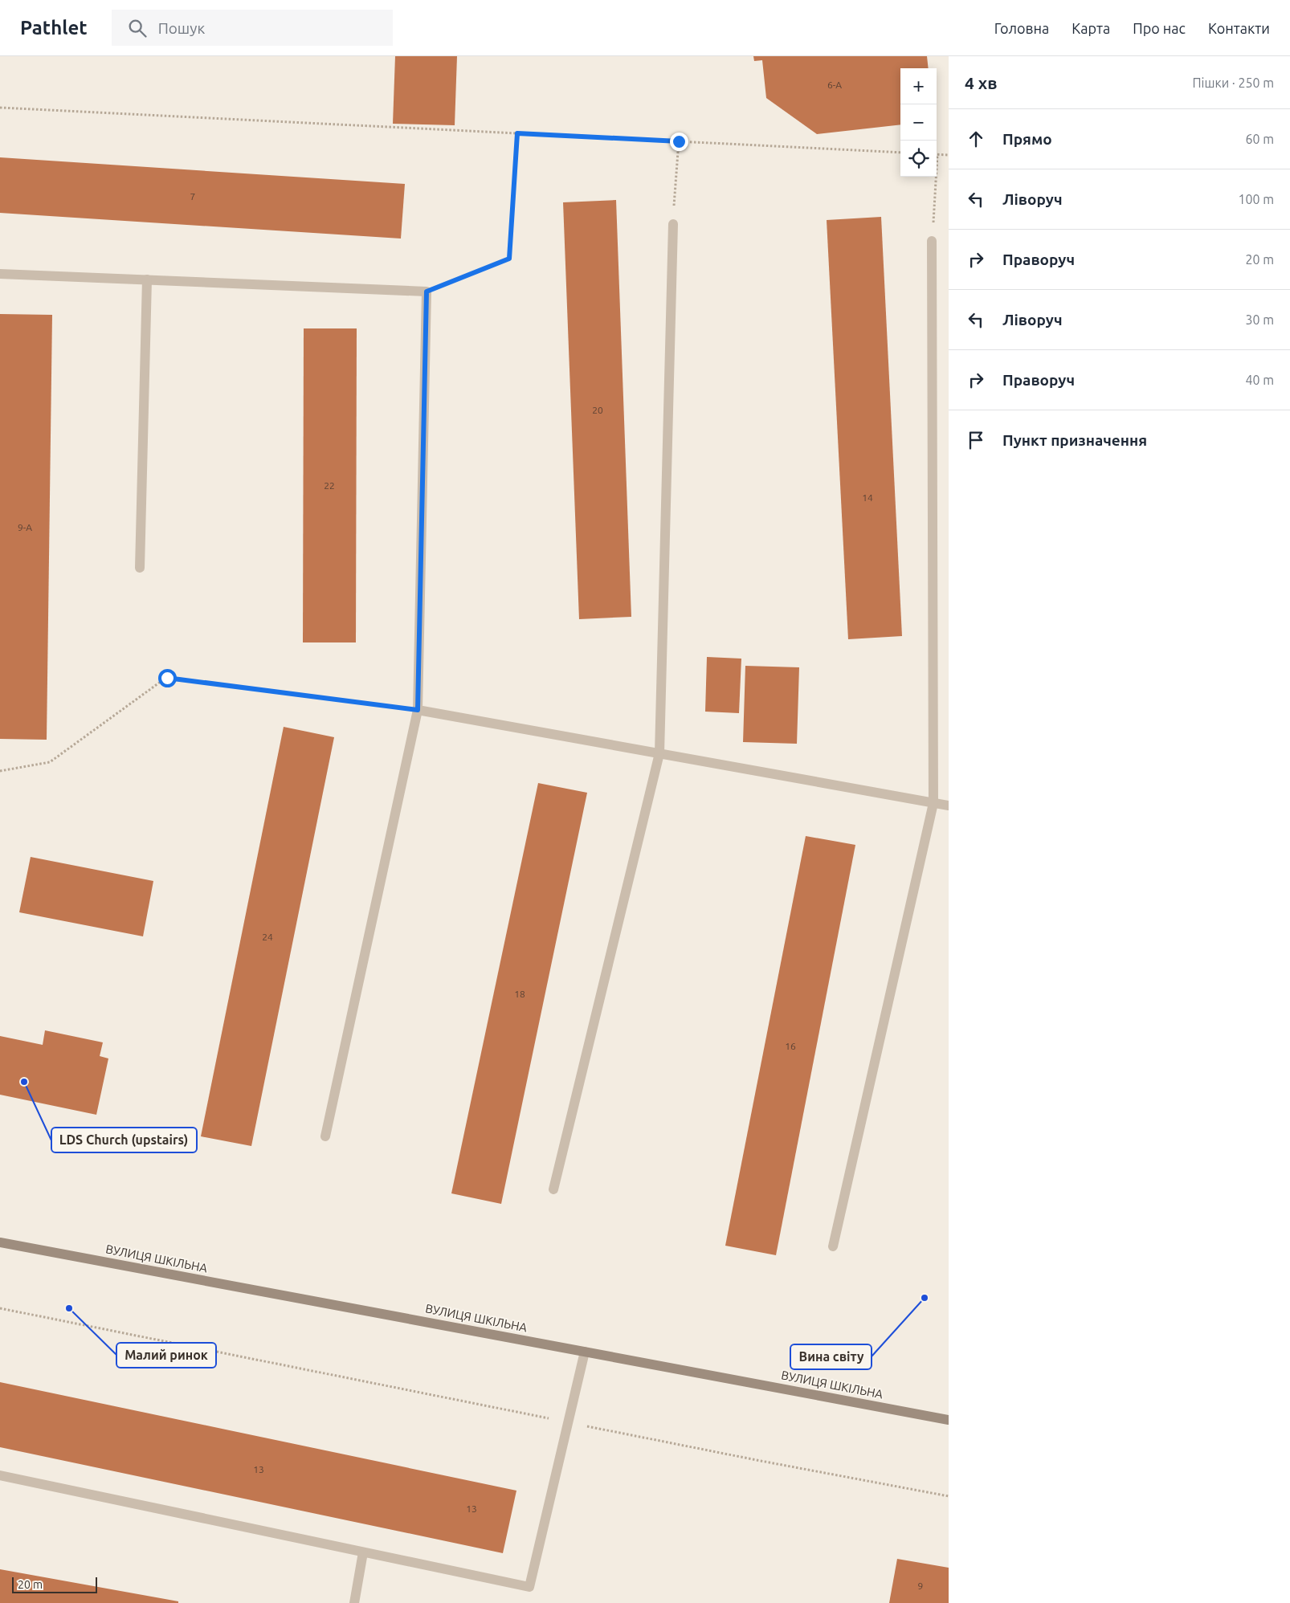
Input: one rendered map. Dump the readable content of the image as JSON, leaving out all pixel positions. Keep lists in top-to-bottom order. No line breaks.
{"streets":{"main road":["ВУЛИЦЯ ШКІЛЬНА"]},"places":["LDS Church (upstairs)","Вина світу","Малий ринок"],"house_numbers":["6-А","7","20","22","14","9-А","24","18","16","13","13","9"],"scale_bar":"20 m","page":{"header":"Pathlet","search":"Пошук","nav":["Головна","Карта","Про нас","Контакти"],"heading":["4 хв","Пішки · 250 m"],"map_buttons":["+","−"],"list":[["Прямо","60 m"],["Ліворуч","100 m"],["Праворуч","20 m"],["Ліворуч","30 m"],["Праворуч","40 m"],"Пункт призначення"],"scale":"20 m"}}
